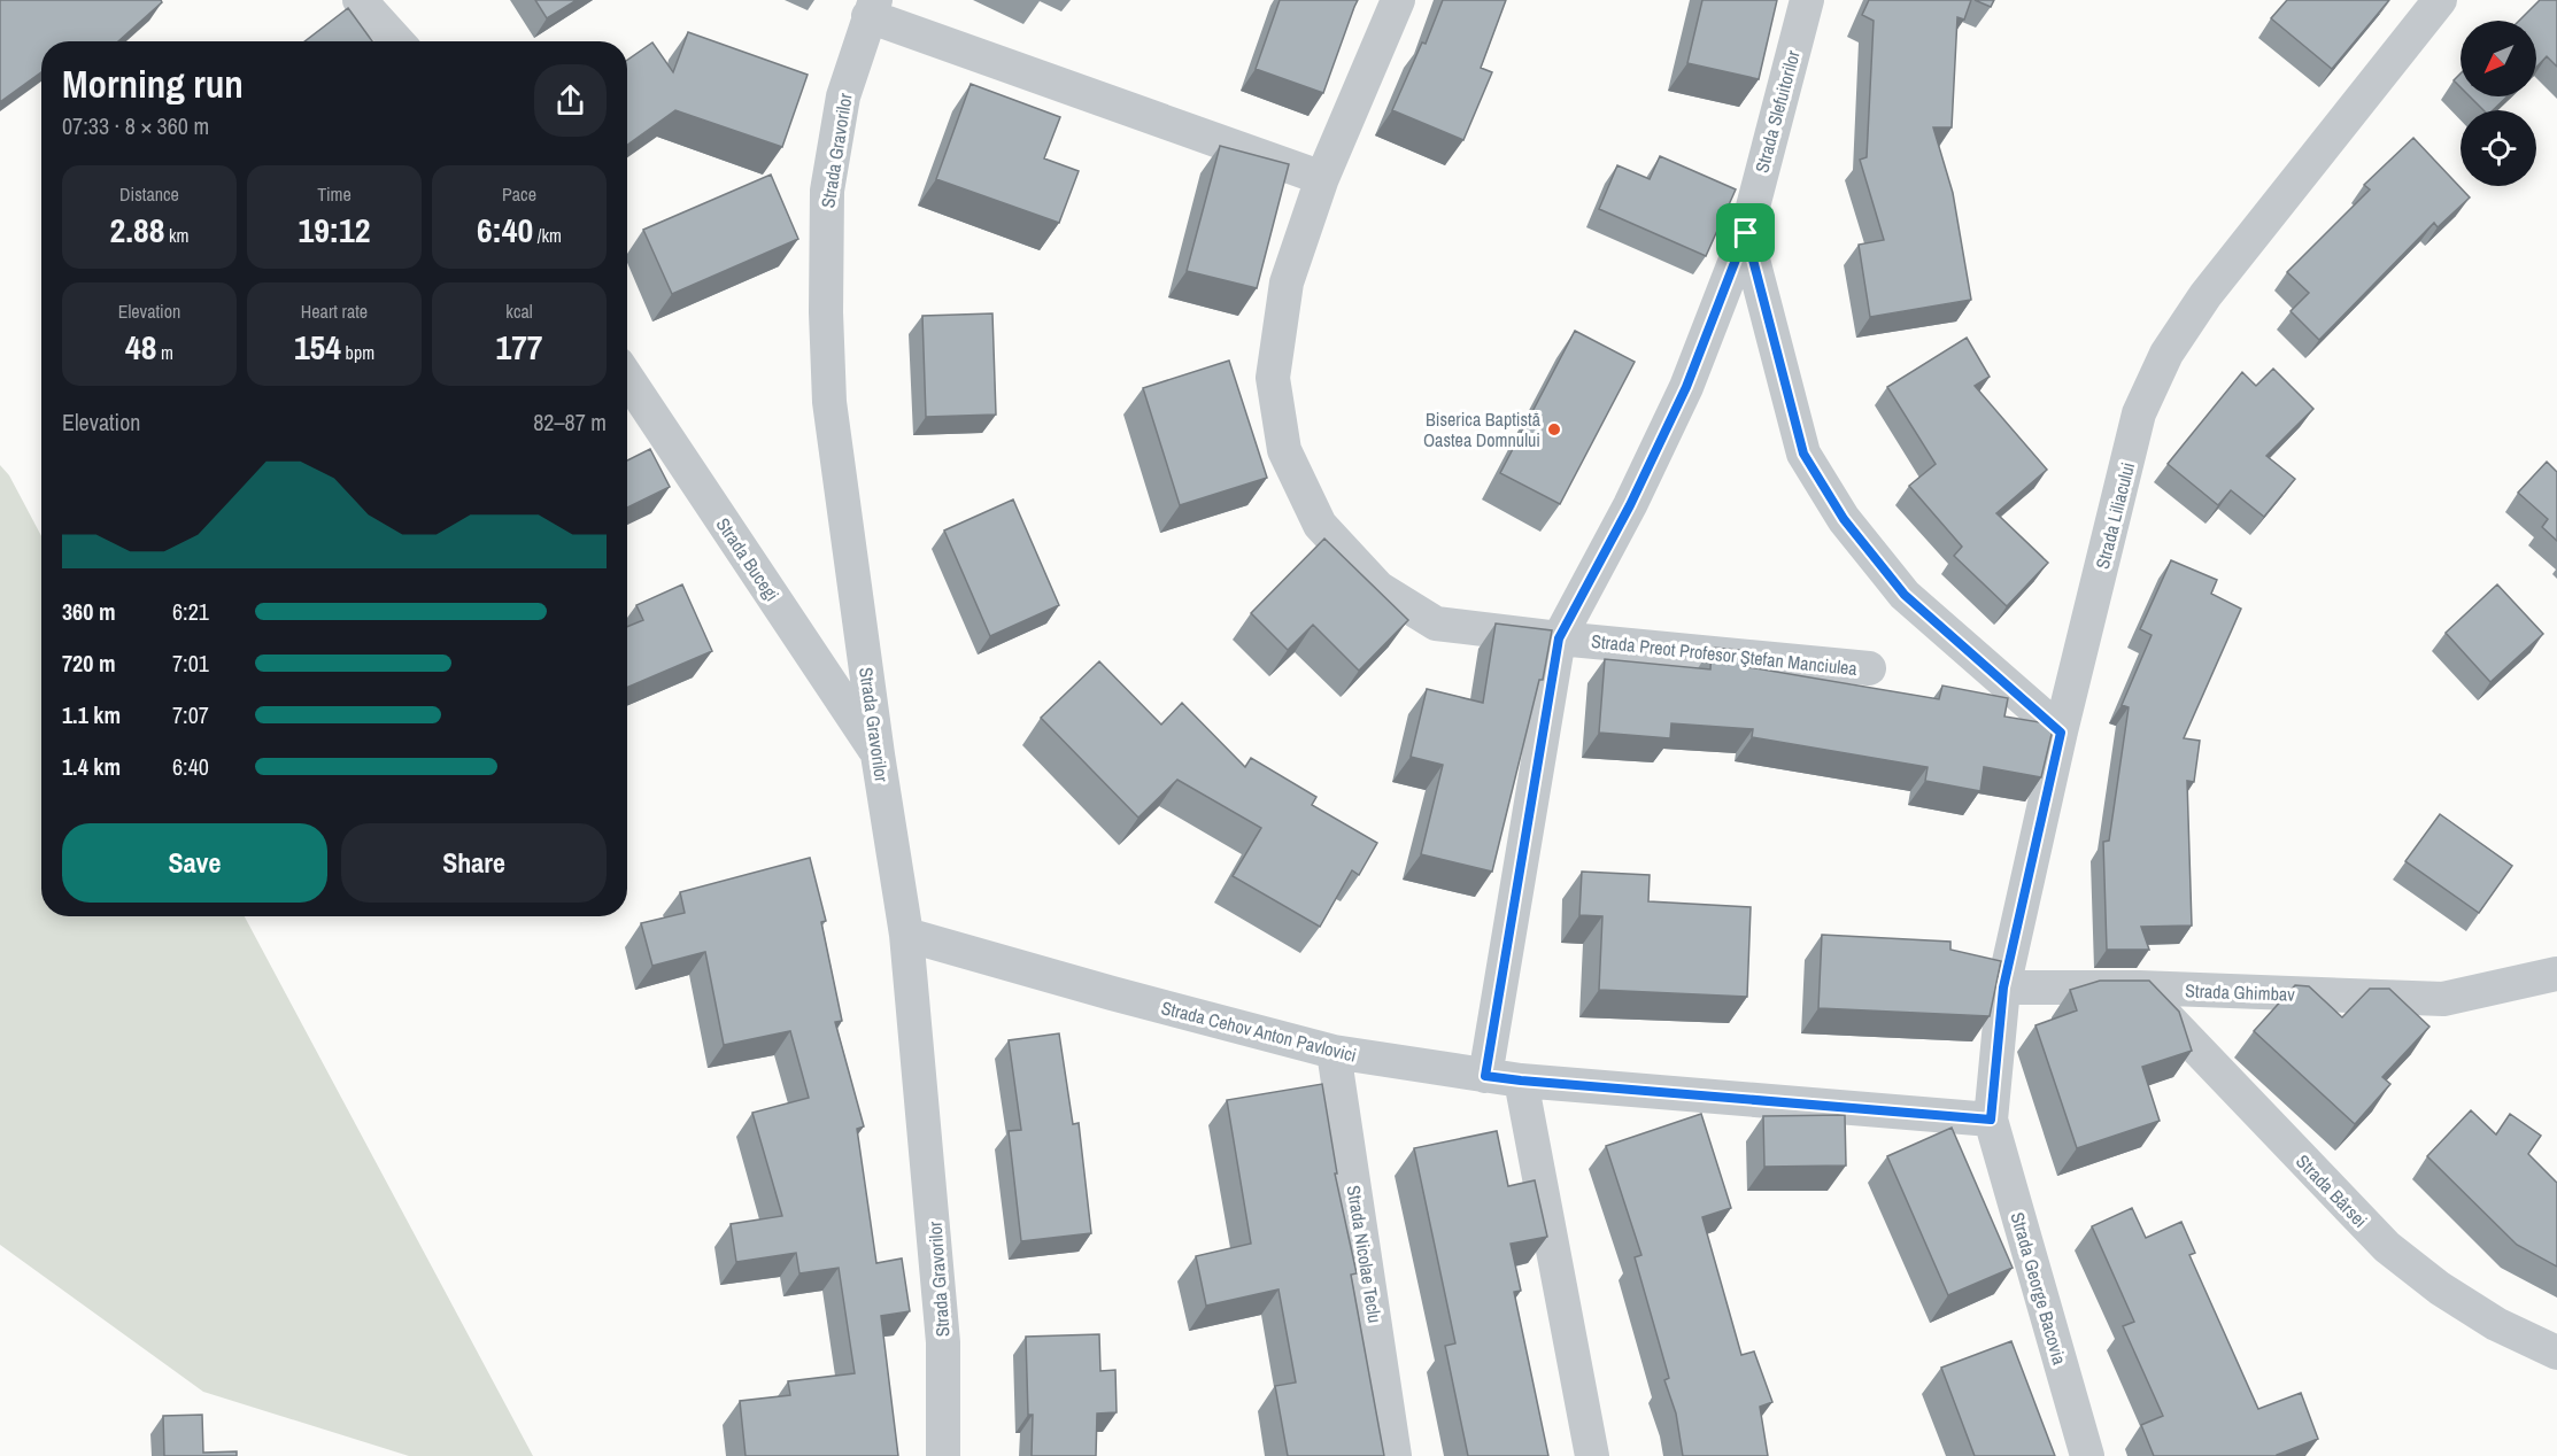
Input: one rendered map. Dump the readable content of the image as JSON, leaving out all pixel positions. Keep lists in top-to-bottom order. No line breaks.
{"streets":{"street":["Strada Slefuitorilor","Strada Gravorilor","Strada Liliacului","Strada Bucegi","Strada Preot Profesor Ştefan Manciulea","Strada Ghimbav","Strada Cehov Anton Pavlovici","Strada Bârsei","Strada Nicolae Teclu","Strada George Bacovia"]},"crossings":[["Strada Slefuitorilor","Strada Liliacului"],["Strada Gravorilor","Strada Bucegi"],["Strada Gravorilor","Strada Cehov Anton Pavlovici"],["Strada Liliacului","Strada Ghimbav"],["Strada Liliacului","Strada Cehov Anton Pavlovici"],["Strada Liliacului","Strada George Bacovia"],["Strada Ghimbav","Strada Bârsei"],["Strada Cehov Anton Pavlovici","Strada Nicolae Teclu"],["Strada Cehov Anton Pavlovici","Strada George Bacovia"]],"places":["Biserica Baptistă Oastea Domnului"],"north":"bottom left","page":{"heading":["Morning run","07:33 · 8 × 360 m"],"stats":[["Distance","2.88 km"],["Time","19:12"],["Pace","6:40 /km"],["Elevation","48 m"],["Heart rate","154 bpm"],["kcal","177"]],"chart":["Elevation","82–87 m"],"list":[{"name":"360 m","note":"6:21"},{"name":"720 m","note":"7:01"},{"name":"1.1 km","note":"7:07"},{"name":"1.4 km","note":"6:40"}],"buttons":["Save","Share"]}}
